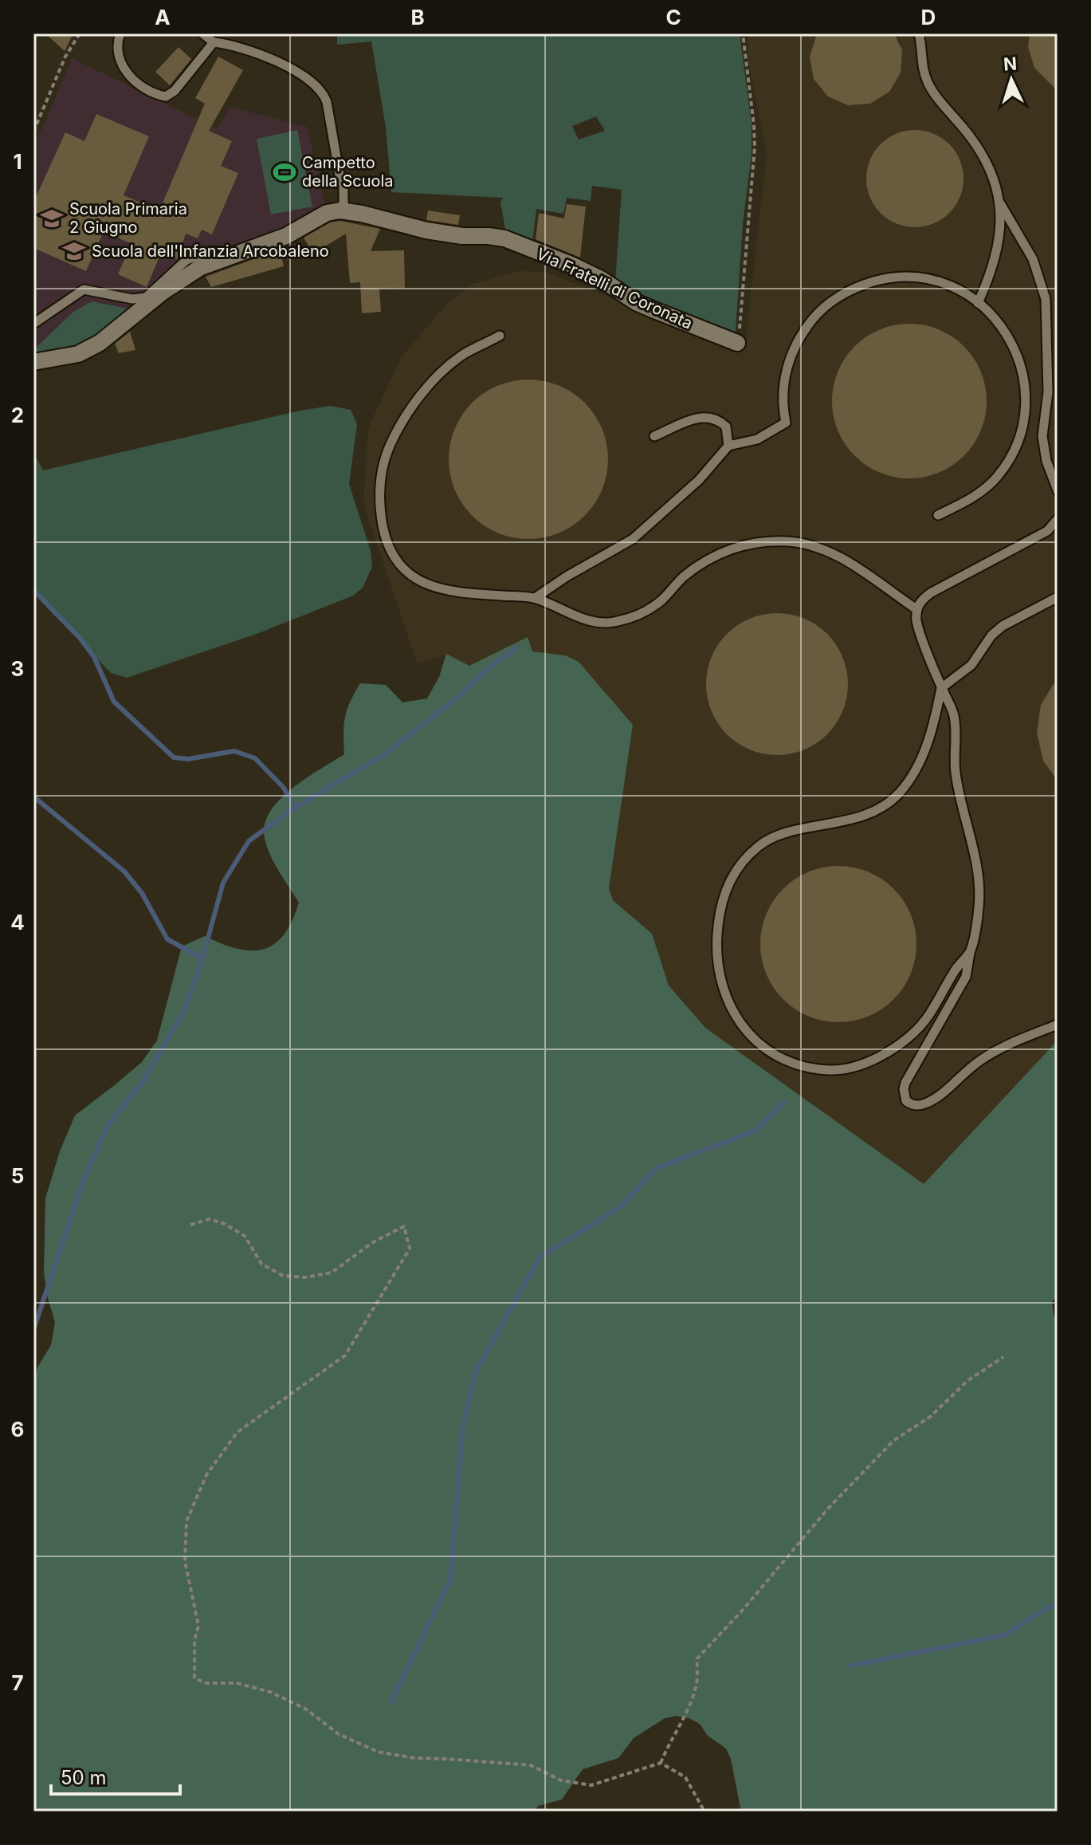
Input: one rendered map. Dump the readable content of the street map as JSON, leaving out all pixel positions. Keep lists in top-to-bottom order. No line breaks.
{"streets":{"street":["Via Fratelli di Coronata"]},"places":{"sports":["Campetto della Scuola"],"school or university":["Scuola Primaria 2 Giugno","Scuola dell'Infanzia Arcobaleno"]},"scale_bar":"50 m","north":"top","grid":{"columns":["A","B","C","D"],"rows":["1","2","3","4","5","6","7"]}}
